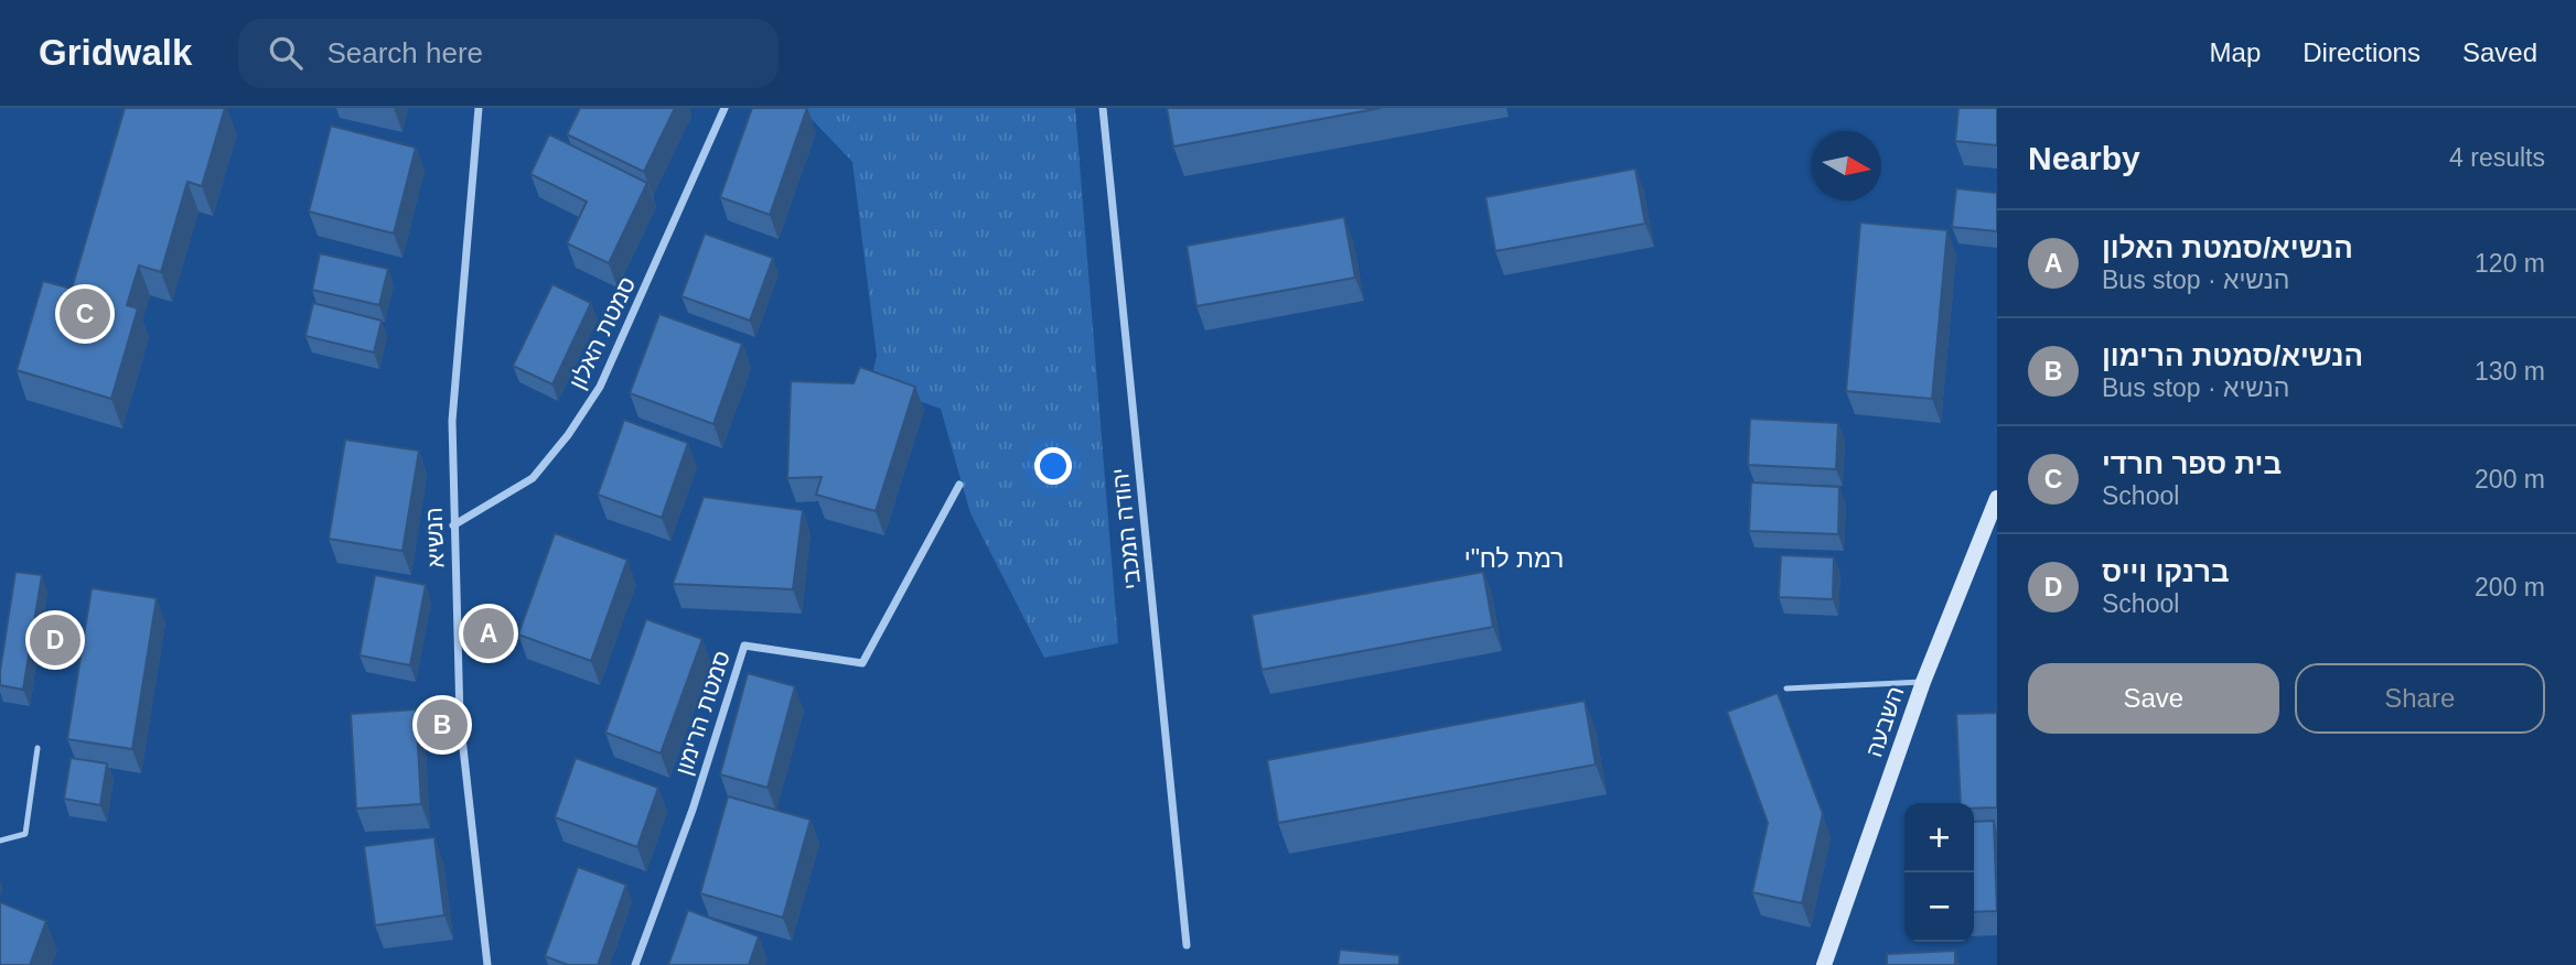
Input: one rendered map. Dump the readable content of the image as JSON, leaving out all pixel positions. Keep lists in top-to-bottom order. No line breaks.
{"streets":{"main road":["השבעה"],"street":["סמטת האלון","יהודה המכבי","הנשיא","סמטת הרימון"]},"crossings":[["סמטת האלון","הנשיא"]],"districts":["רמת לח\"י"],"north":"right","page":{"header":"Gridwalk","search":"Search here","nav":["Map","Directions","Saved"],"heading":["Nearby","4 results"],"list":[{"mark":"A","name":"הנשיא/סמטת האלון","note":"Bus stop · הנשיא","value":"120 m"},{"mark":"B","name":"הנשיא/סמטת הרימון","note":"Bus stop · הנשיא","value":"130 m"},{"mark":"C","name":"בית ספר חרדי","note":"School","value":"200 m"},{"mark":"D","name":"ברנקו וייס","note":"School","value":"200 m"}],"pins":["C","A","D","B"],"buttons":["Save","Share"],"map_buttons":["+","−"]}}
